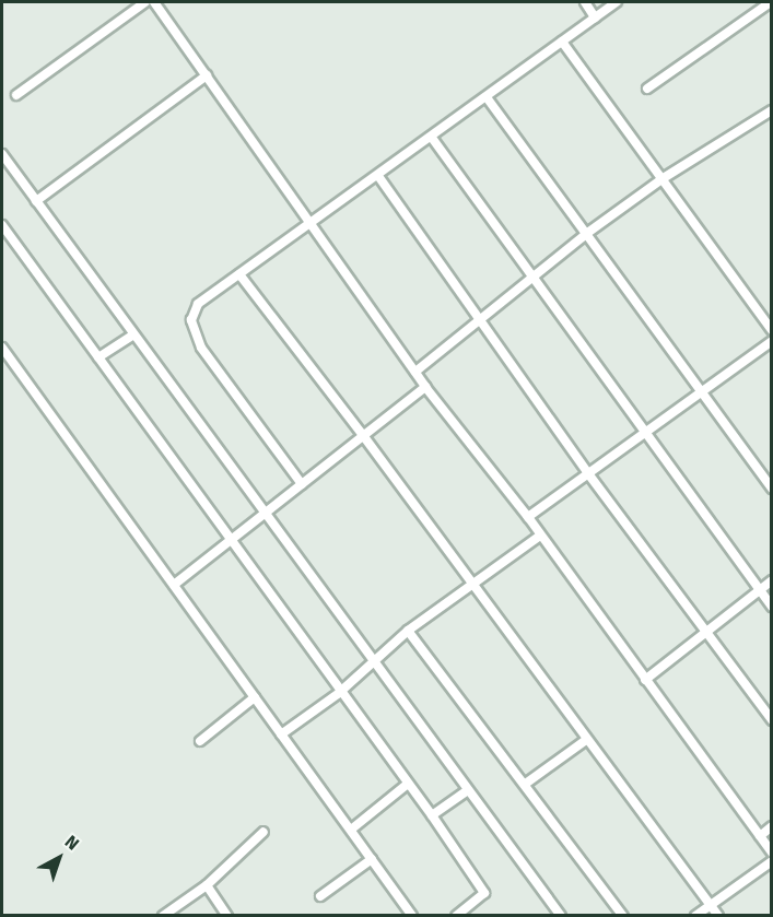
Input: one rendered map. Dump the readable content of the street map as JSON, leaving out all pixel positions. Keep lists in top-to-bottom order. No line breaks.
{"north":"top right"}
